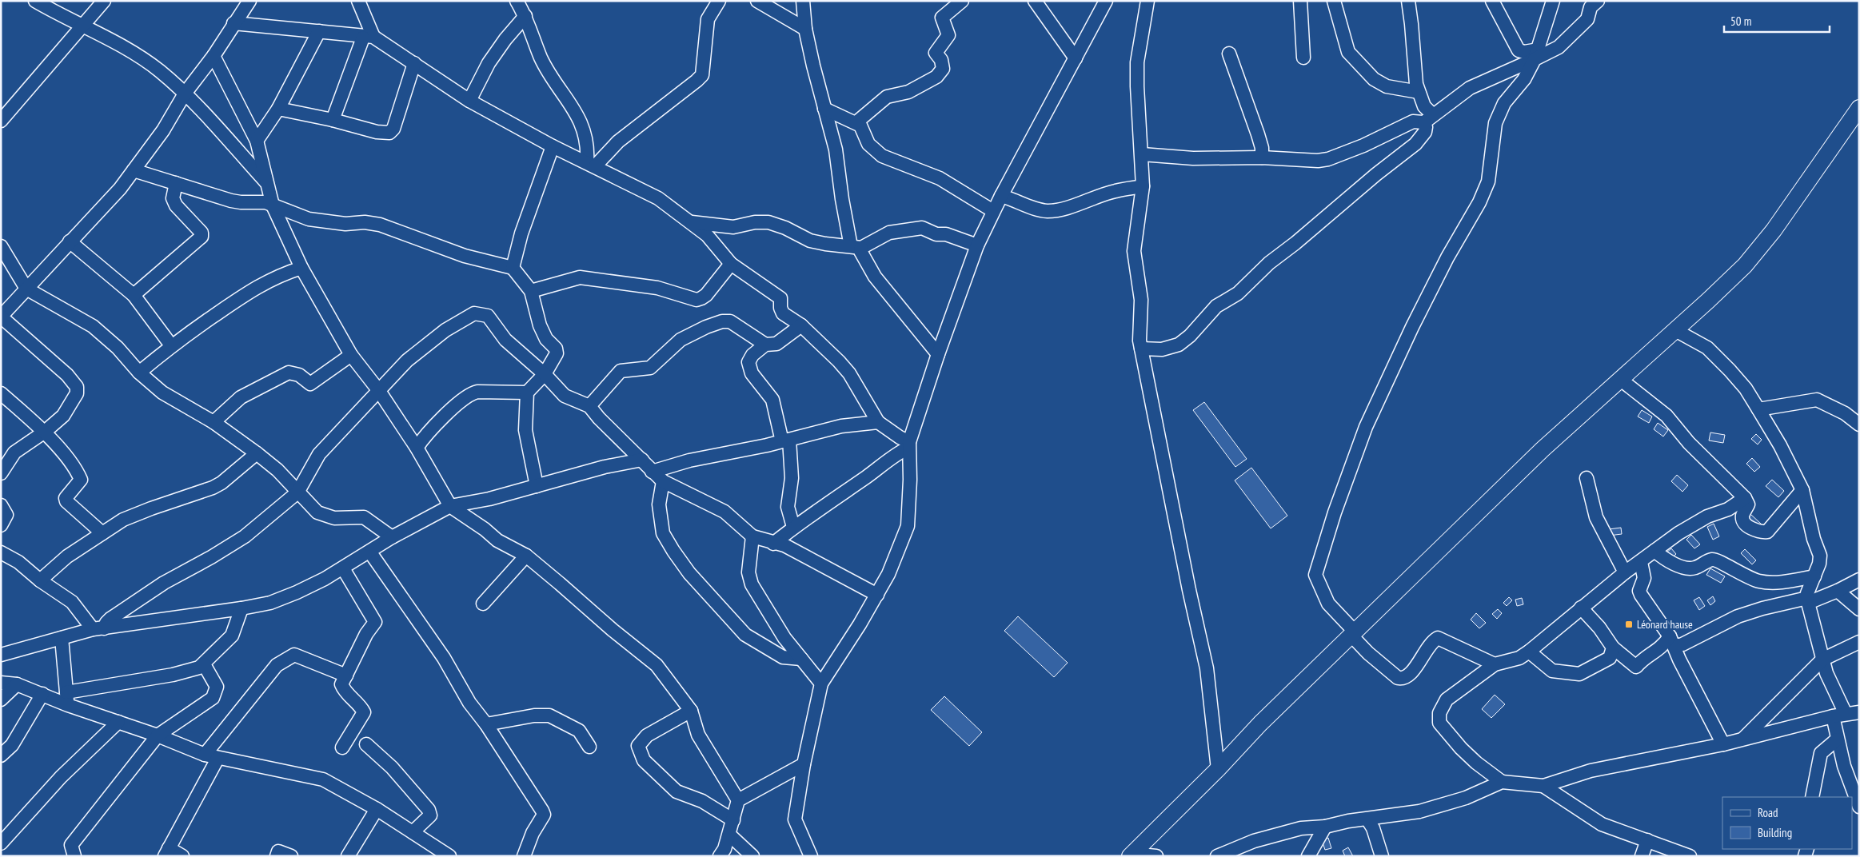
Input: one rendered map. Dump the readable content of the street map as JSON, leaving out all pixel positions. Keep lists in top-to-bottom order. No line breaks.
{"places":{"transit":["Léonard hause"]},"legend":["Road","Building"],"scale_bar":"50 m"}
